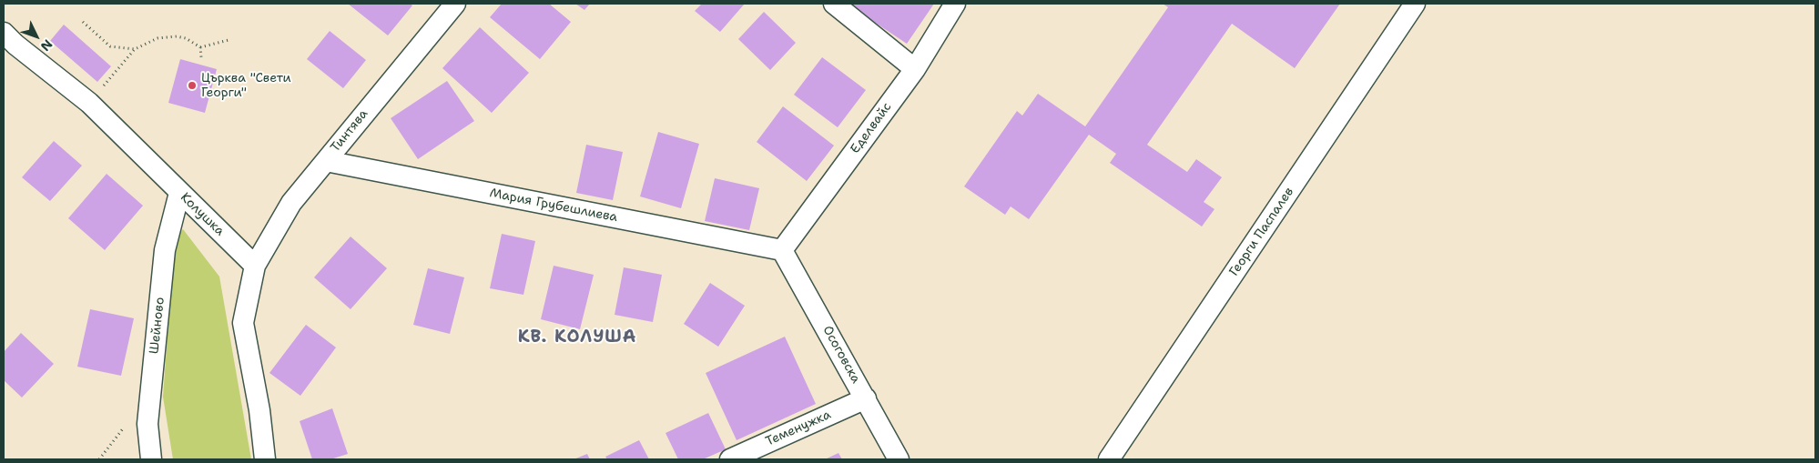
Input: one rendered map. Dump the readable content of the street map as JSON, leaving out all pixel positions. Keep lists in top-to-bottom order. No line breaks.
{"streets":{"street":["Еделвайс","Тинтява","Мария Грубешлиева","Колушка","Георги Паспалев","Шейново","Осоговска","Теменужка"]},"crossings":[["Еделвайс","Мария Грубешлиева"],["Еделвайс","Осоговска"],["Тинтява","Мария Грубешлиева"],["Тинтява","Колушка"],["Мария Грубешлиева","Осоговска"],["Колушка","Шейново"],["Осоговска","Теменужка"]],"districts":["КВ. КОЛУША"],"places":["Църква \"Свети Георги\""],"north":"bottom right"}
